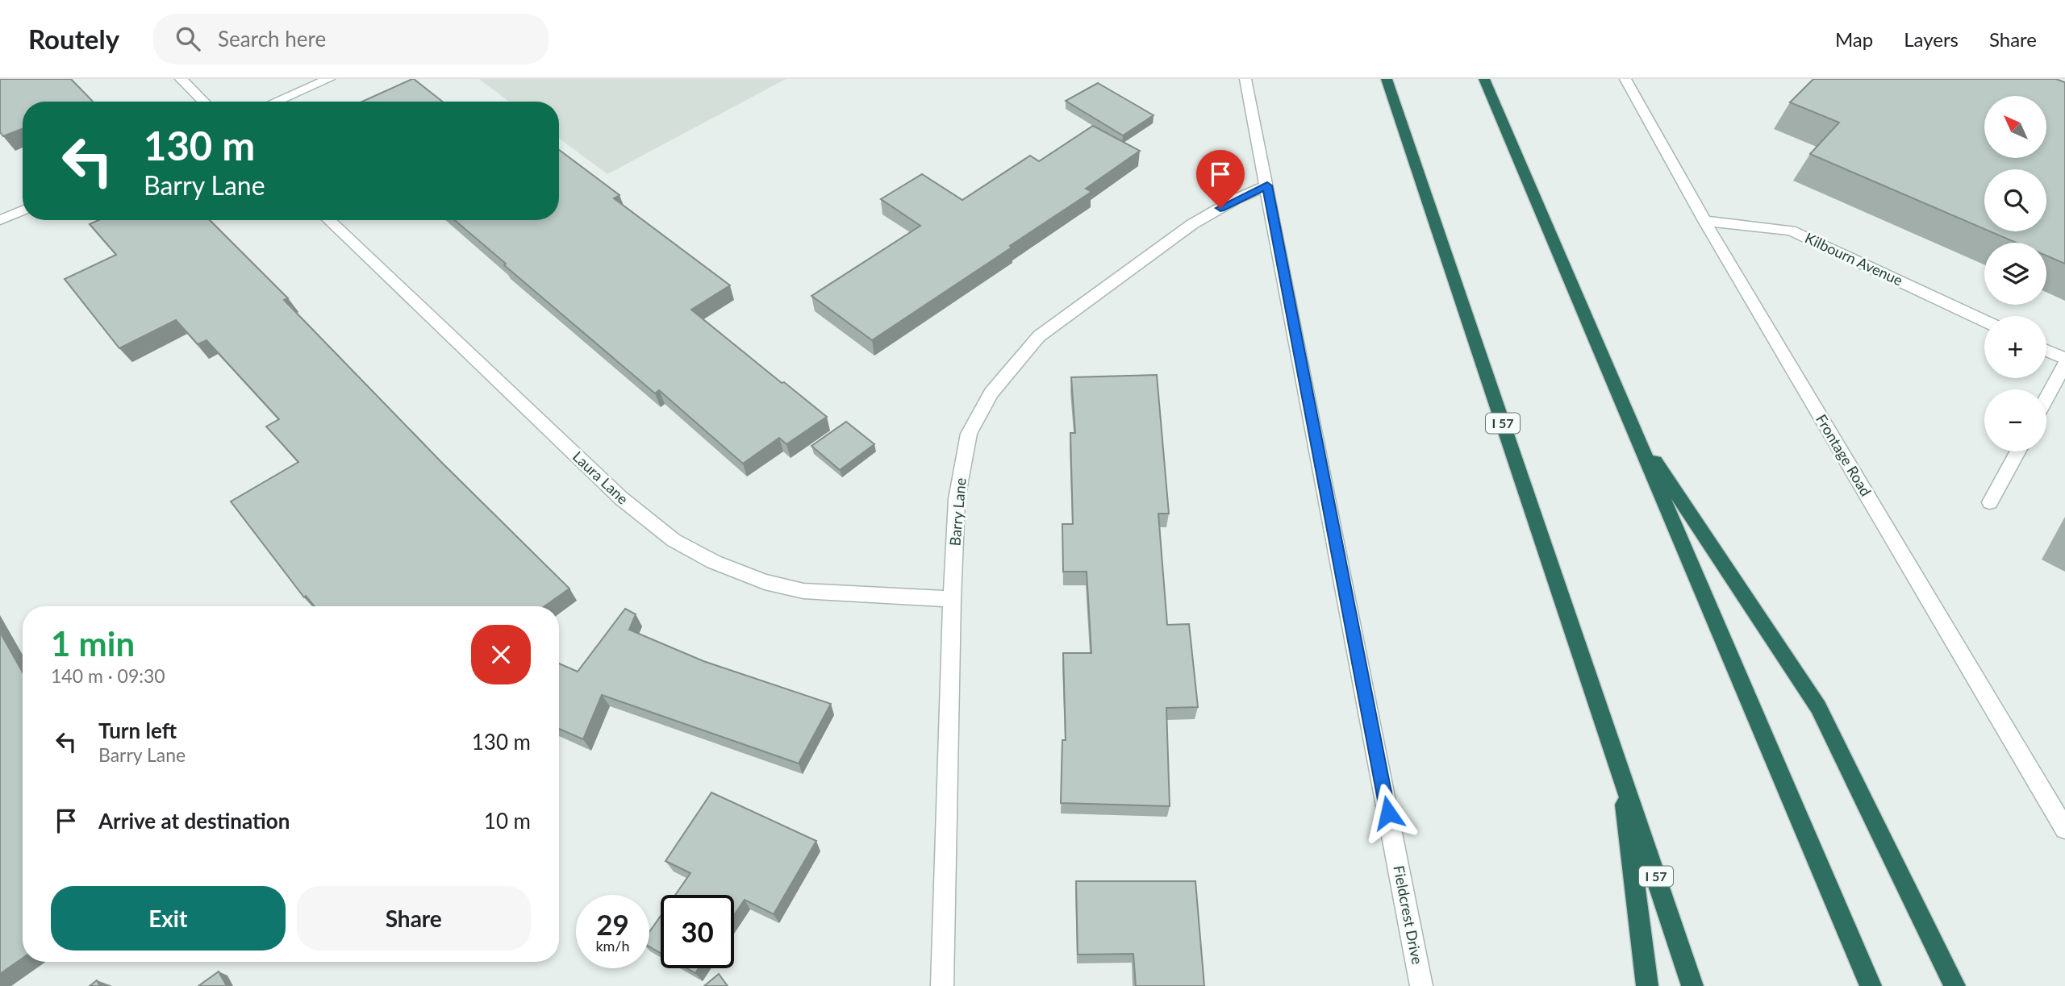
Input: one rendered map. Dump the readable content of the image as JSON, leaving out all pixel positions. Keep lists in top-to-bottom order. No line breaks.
{"streets":{"highway":["I 57"],"street":["Kilbourn Avenue","Frontage Road","Laura Lane","Barry Lane","Fieldcrest Drive"]},"crossings":[["Kilbourn Avenue","Frontage Road"],["Laura Lane","Barry Lane"],["Barry Lane","Fieldcrest Drive"]],"north":"top left","page":{"header":"Routely","search":"Search here","nav":["Map","Layers","Share"],"map_buttons":["+","−"],"turn":["130 m","Barry Lane"],"heading":["1 min","140 m · 09:30"],"list":[{"name":"Turn left","note":"Barry Lane","value":"130 m"},{"name":"Arrive at destination","value":"10 m"}],"buttons":["Exit","Share"],"speed":"29 km/h","limit":"30"}}
